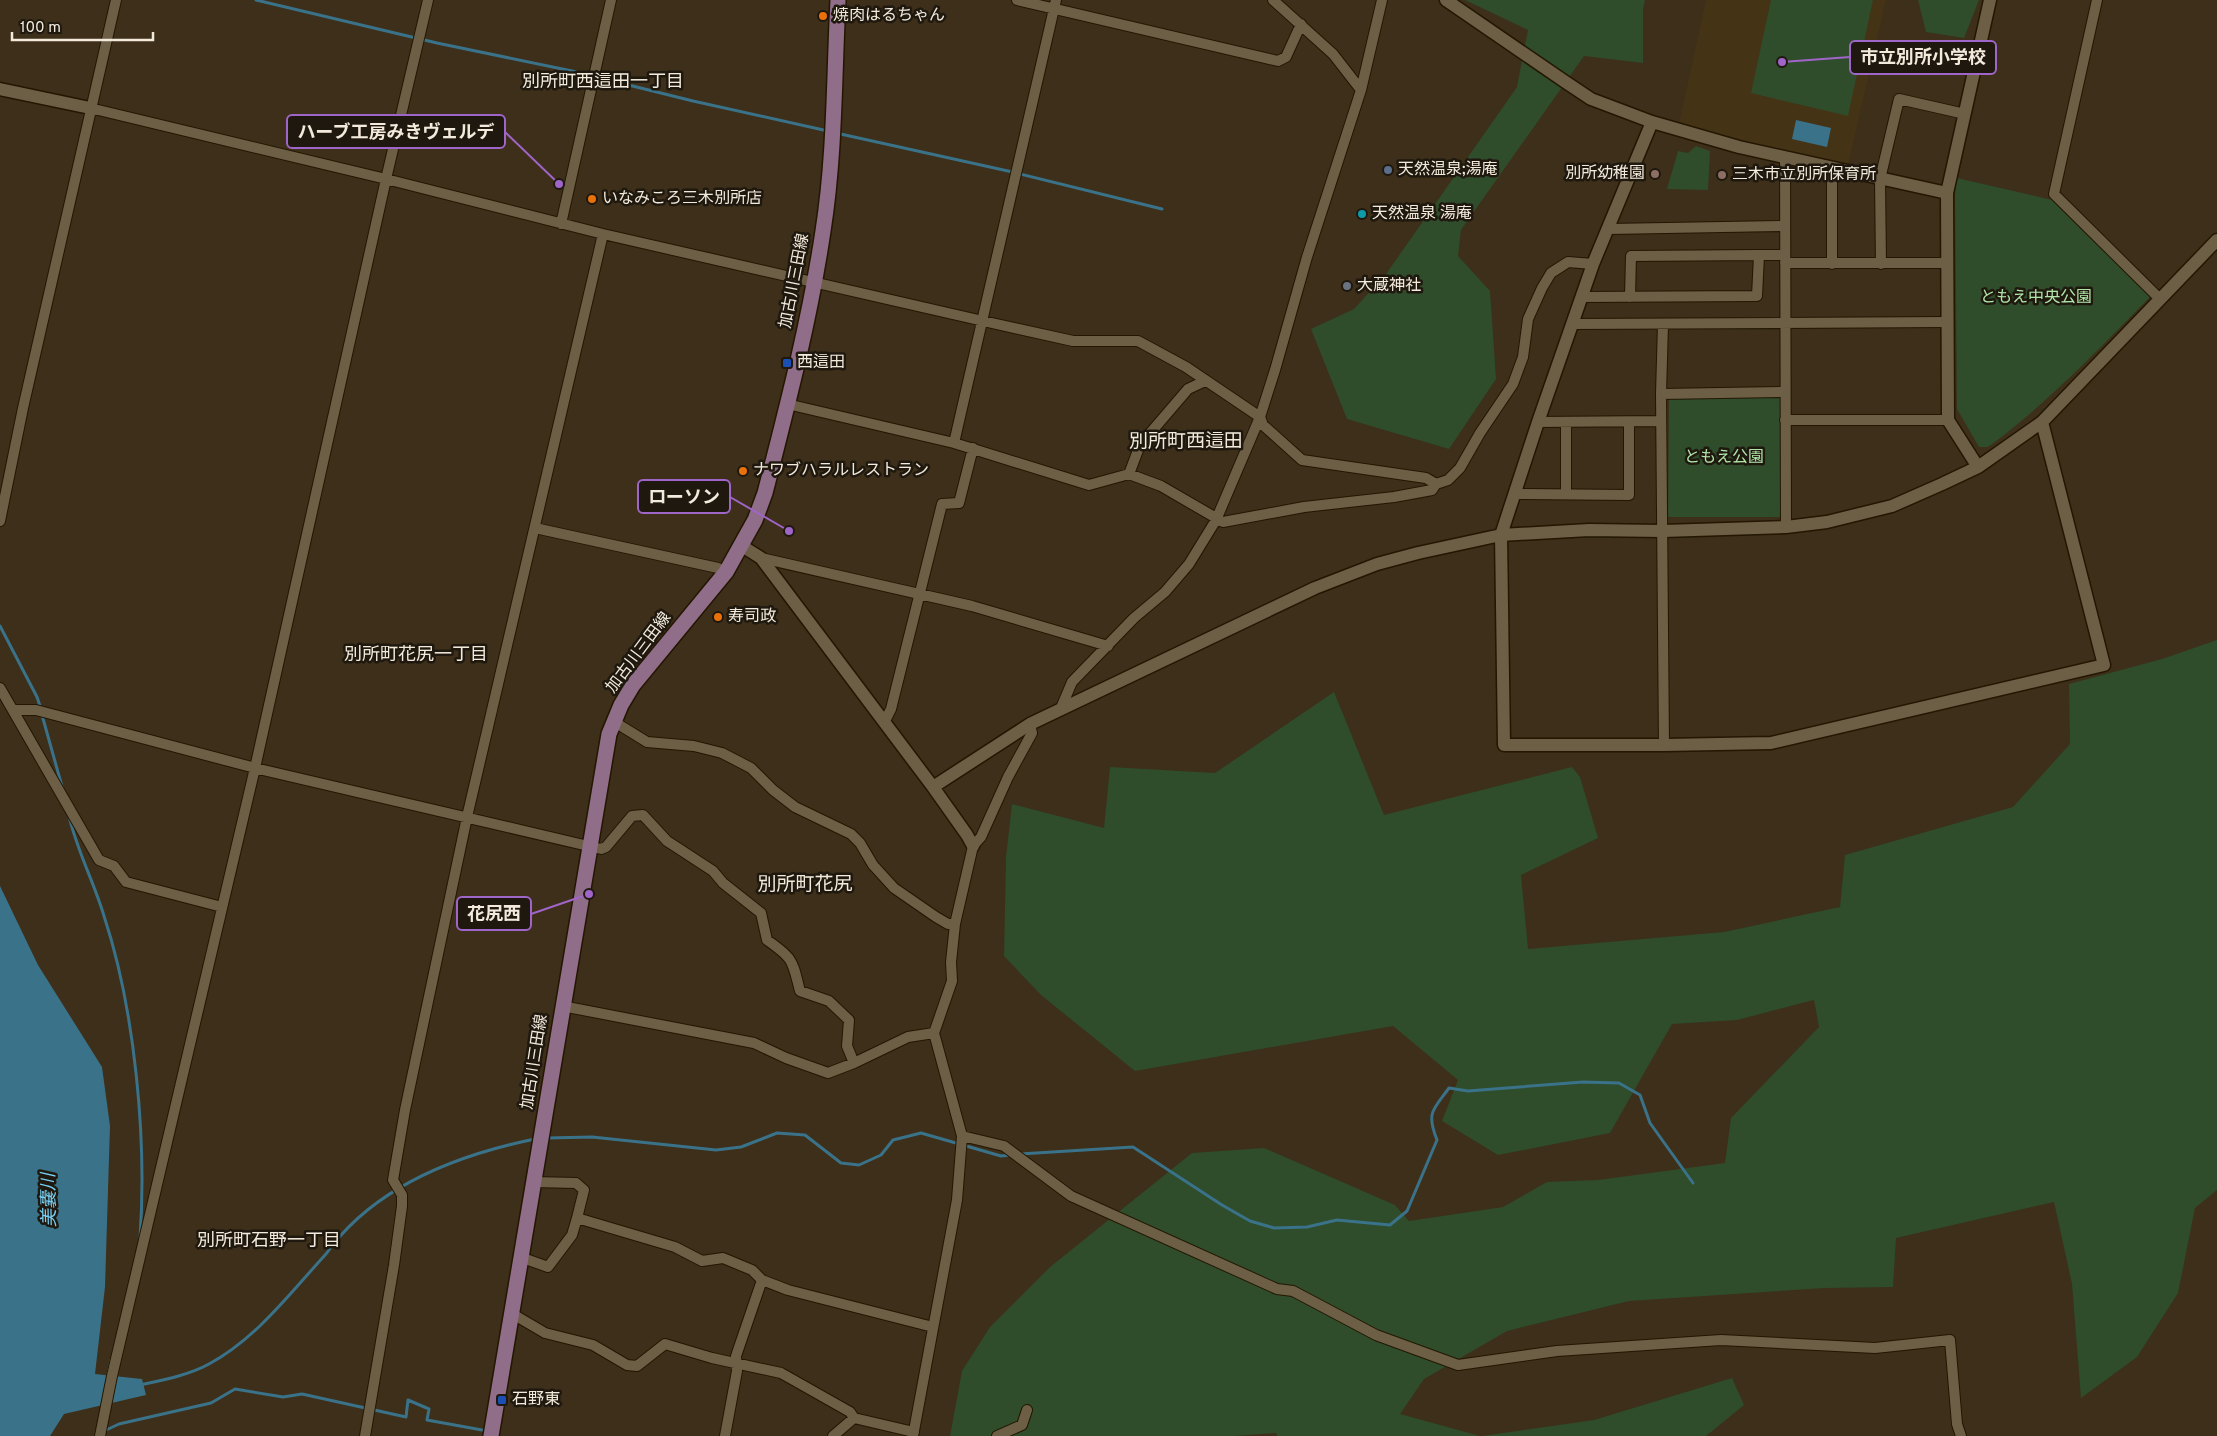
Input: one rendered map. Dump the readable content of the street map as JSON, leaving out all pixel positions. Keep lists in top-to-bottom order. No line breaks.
{"streets":{"main road":["加古川三田線"]},"districts":["別所町西這田一丁目","別所町西這田","別所町花尻一丁目","別所町花尻","別所町石野一丁目"],"water":["美嚢川"],"parks":["ともえ中央公園","ともえ公園"],"places":{"other":["焼肉はるちゃん","市立別所小学校","天然温泉;湯庵","別所幼稚園","三木市立別所保育所","ハーブ工房みきヴェルデ","いなみころ三木別所店","天然温泉 湯庵","大蔵神社","ナワブハラルレストラン","ローソン","寿司政","花尻西"],"transit":["西這田","石野東"]},"scale_bar":"100 m"}
